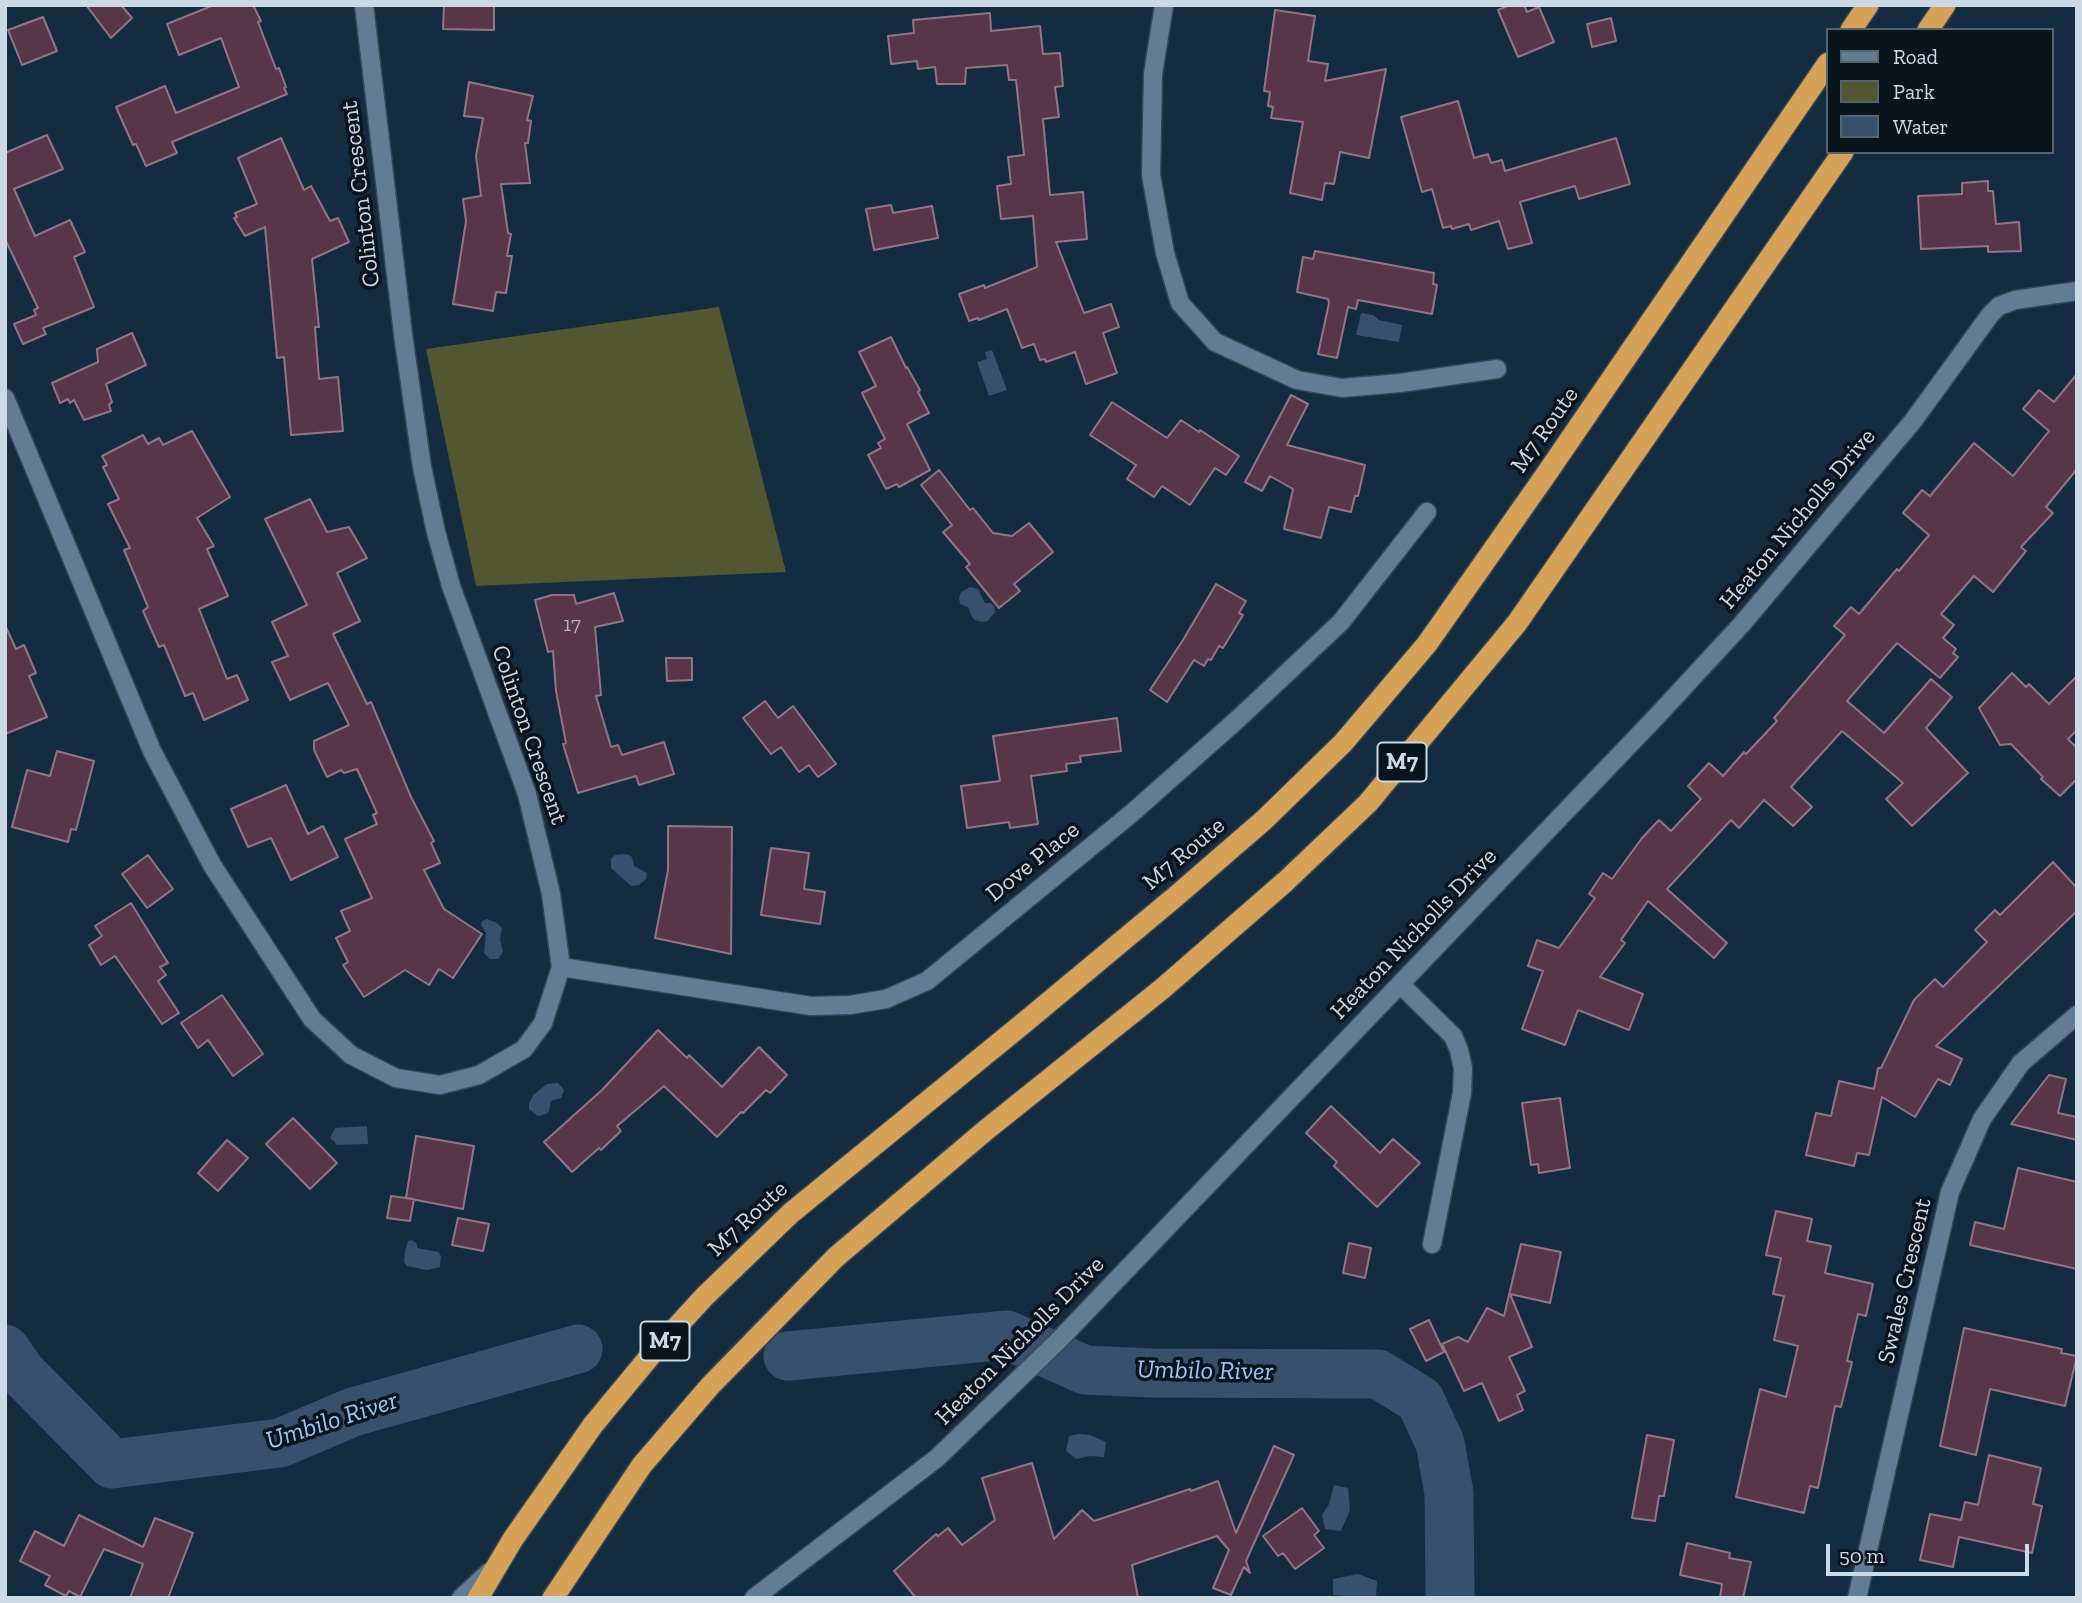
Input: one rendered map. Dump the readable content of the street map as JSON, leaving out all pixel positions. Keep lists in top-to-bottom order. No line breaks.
{"streets":{"highway":["M7 Route","M7"],"street":["Colinton Crescent","Heaton Nicholls Drive","Dove Place","Swales Crescent"]},"crossings":[["Colinton Crescent","Dove Place"]],"water":["Umbilo River"],"house_numbers":["17"],"legend":["Road","Park","Water"],"scale_bar":"50 m"}
